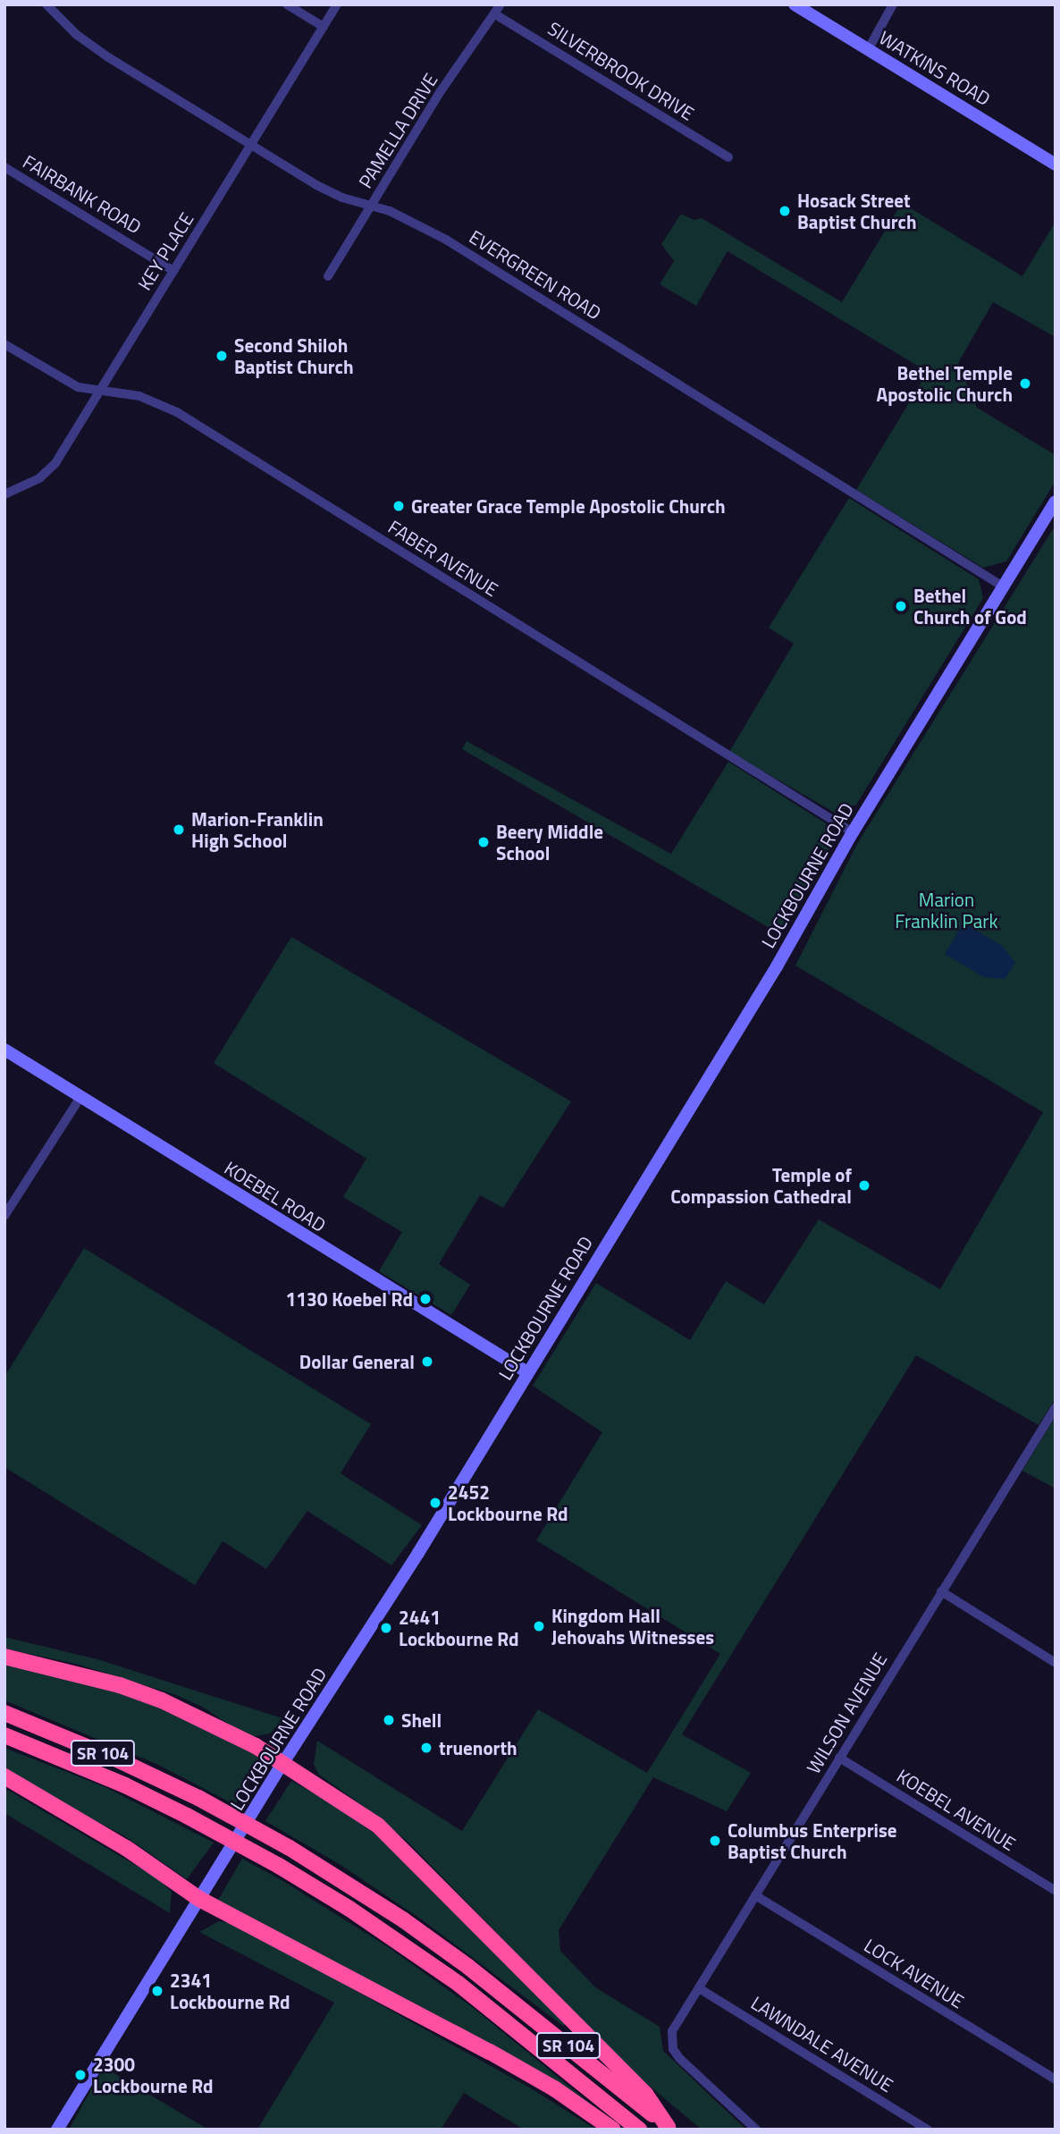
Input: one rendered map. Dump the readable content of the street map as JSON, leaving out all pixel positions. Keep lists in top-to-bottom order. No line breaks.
{"streets":{"highway":["SR 104"],"main road":["WATKINS ROAD","LOCKBOURNE ROAD","KOEBEL ROAD"],"street":["SILVERBROOK DRIVE","PAMELLA DRIVE","FAIRBANK ROAD","KEY PLACE","EVERGREEN ROAD","FABER AVENUE","WILSON AVENUE","KOEBEL AVENUE","LOCK AVENUE","LAWNDALE AVENUE"]},"crossings":[["SILVERBROOK DRIVE","PAMELLA DRIVE"],["PAMELLA DRIVE","EVERGREEN ROAD"],["FAIRBANK ROAD","KEY PLACE"],["KEY PLACE","EVERGREEN ROAD"],["KEY PLACE","FABER AVENUE"],["EVERGREEN ROAD","LOCKBOURNE ROAD"],["FABER AVENUE","LOCKBOURNE ROAD"],["LOCKBOURNE ROAD","KOEBEL ROAD"],["WILSON AVENUE","KOEBEL AVENUE"],["WILSON AVENUE","LOCK AVENUE"],["WILSON AVENUE","LAWNDALE AVENUE"]],"parks":["Marion Franklin Park"],"places":["Hosack Street Baptist Church","Second Shiloh Baptist Church","Bethel Temple Apostolic Church","Greater Grace Temple Apostolic Church","Bethel Church of God","Marion-Franklin High School","Beery Middle School","Temple of Compassion Cathedral","1130 Koebel Rd","Dollar General","2452 Lockbourne Rd","Kingdom Hall Jehovahs Witnesses","2441 Lockbourne Rd","Shell","truenorth","Columbus Enterprise Baptist Church","2341 Lockbourne Rd","2300 Lockbourne Rd"]}
